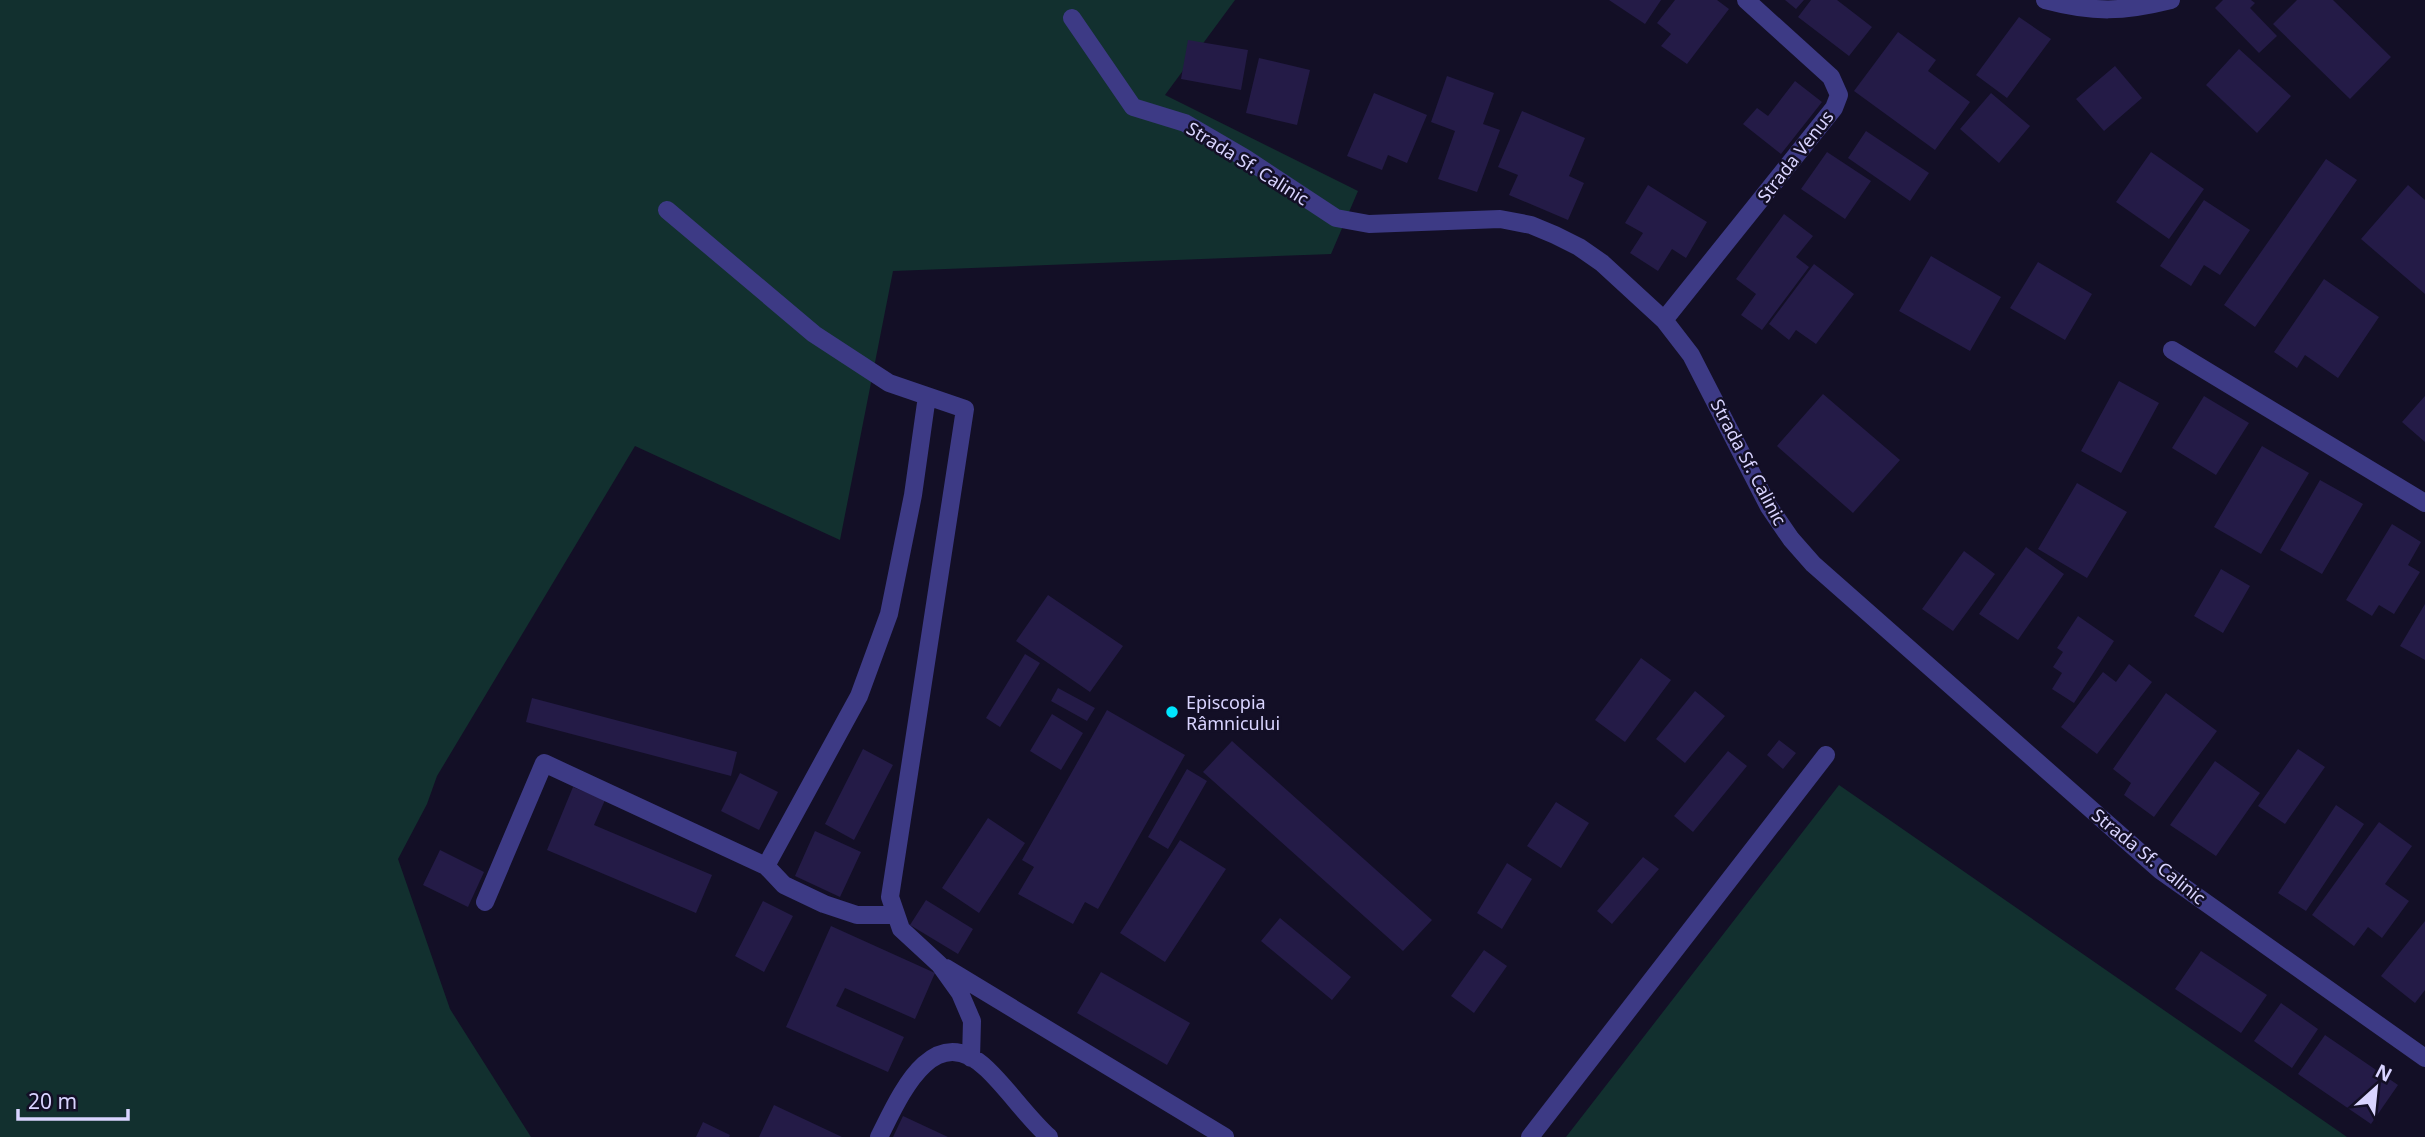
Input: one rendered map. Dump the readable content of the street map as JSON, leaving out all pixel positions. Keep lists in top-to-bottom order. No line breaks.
{"streets":{"street":["Strada Venus","Strada Sf. Calinic"]},"crossings":[["Strada Venus","Strada Sf. Calinic"]],"places":["Episcopia Râmnicului"],"scale_bar":"20 m","north":"top right"}
